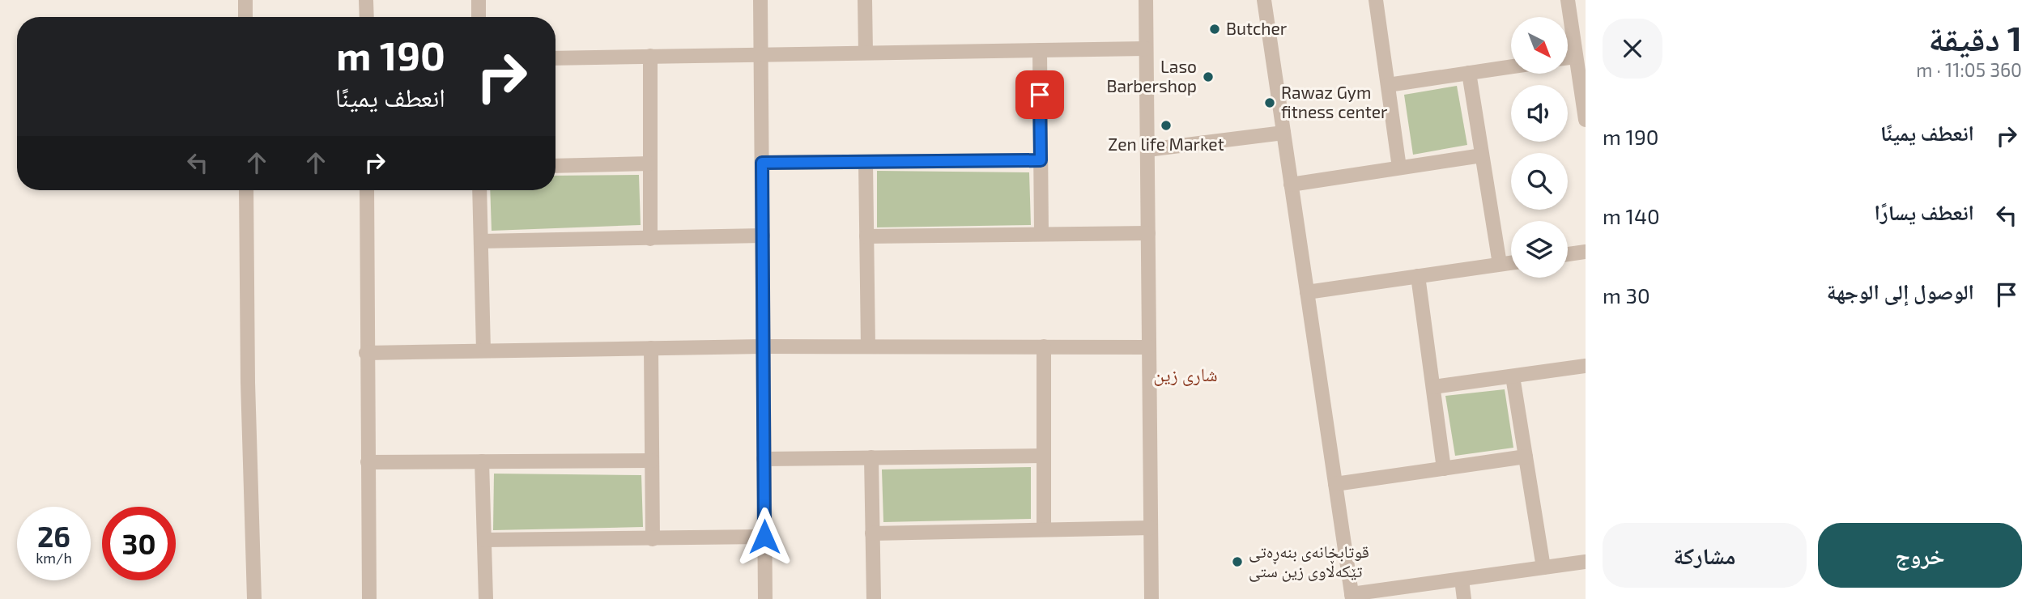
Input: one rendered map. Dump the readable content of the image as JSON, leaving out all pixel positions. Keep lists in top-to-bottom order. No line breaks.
{"districts":["شاری زین"],"places":["Butcher","Laso Barbershop","Rawaz Gym fitness center","Zen life Market","قوتابخانەی بنەڕەتی تێکەڵاوی زین ستی"],"north":"bottom right","page":{"heading":["1 دقيقة","360 m · 11:05"],"turn":["190 m","انعطف يمينًا"],"list":[{"name":"انعطف يمينًا","value":"190 m"},{"name":"انعطف يسارًا","value":"140 m"},{"name":"الوصول إلى الوجهة","value":"30 m"}],"speed":"26 km/h","limit":"30","buttons":["خروج","مشاركة"]}}
